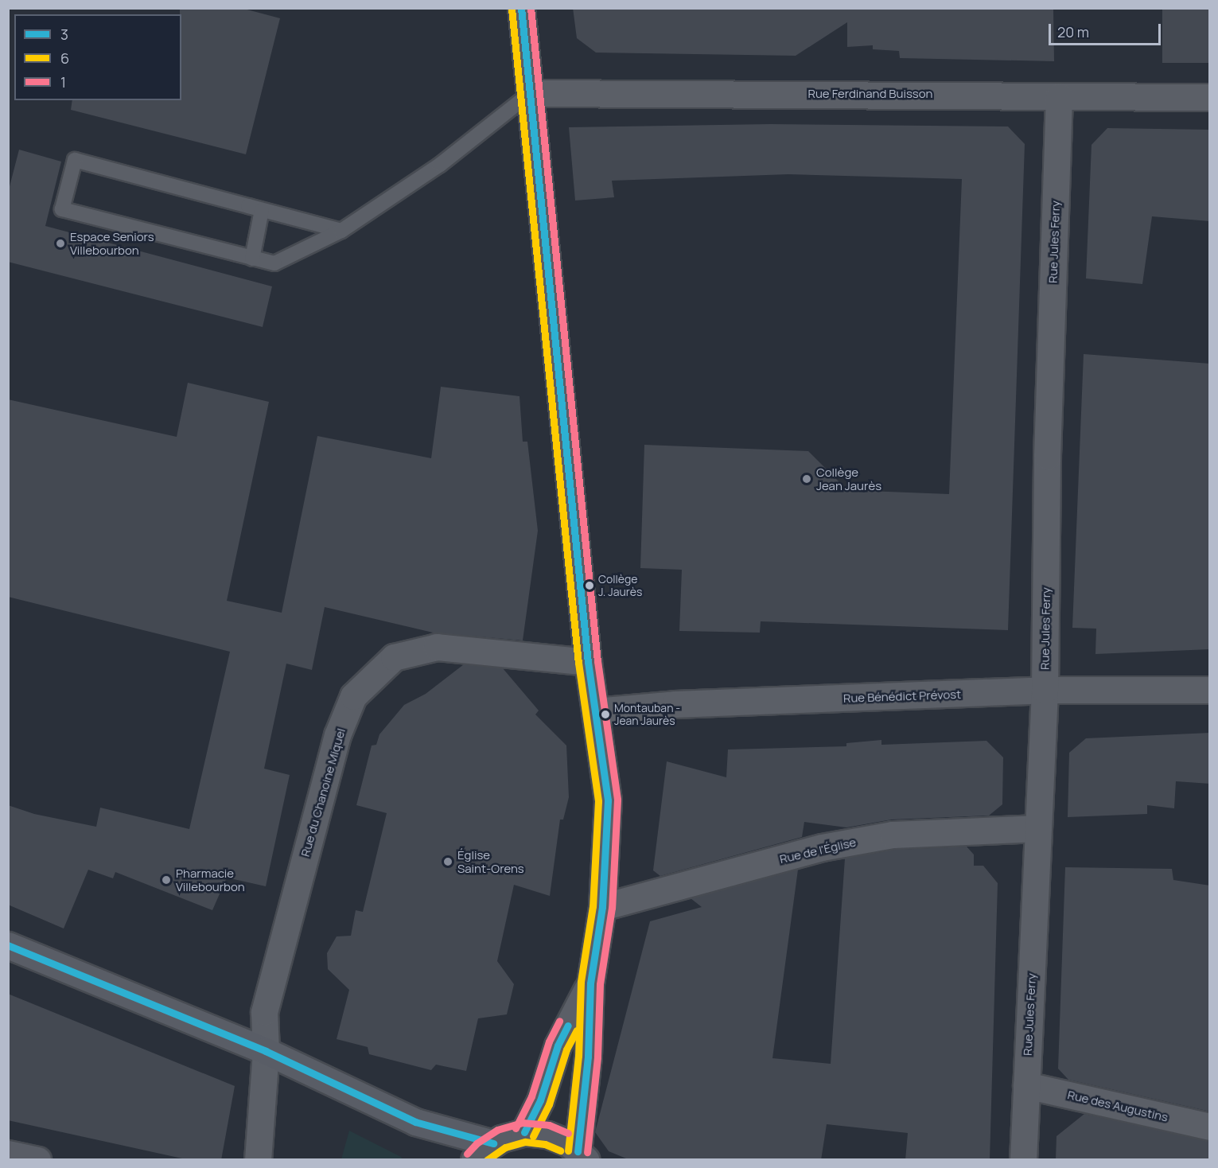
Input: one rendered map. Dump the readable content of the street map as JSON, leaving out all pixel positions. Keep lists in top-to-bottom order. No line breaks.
{"streets":{"street":["Rue Ferdinand Buisson","Rue Jules Ferry","Rue Bénédict Prévost","Rue du Chanoine Miquel","Rue de l'Église","Rue des Augustins"]},"crossings":[["Rue Ferdinand Buisson","Rue Jules Ferry"],["Rue Jules Ferry","Rue Bénédict Prévost"],["Rue Jules Ferry","Rue de l'Église"],["Rue Jules Ferry","Rue des Augustins"]],"places":["Espace Seniors Villebourbon","Collège Jean Jaurès","Collège J. Jaurès","Montauban - Jean Jaurès","Église Saint-Orens","Pharmacie Villebourbon"],"lines":["transit line 3","transit line 1","transit line 6"],"legend":["3","6","1"],"scale_bar":"20 m"}
